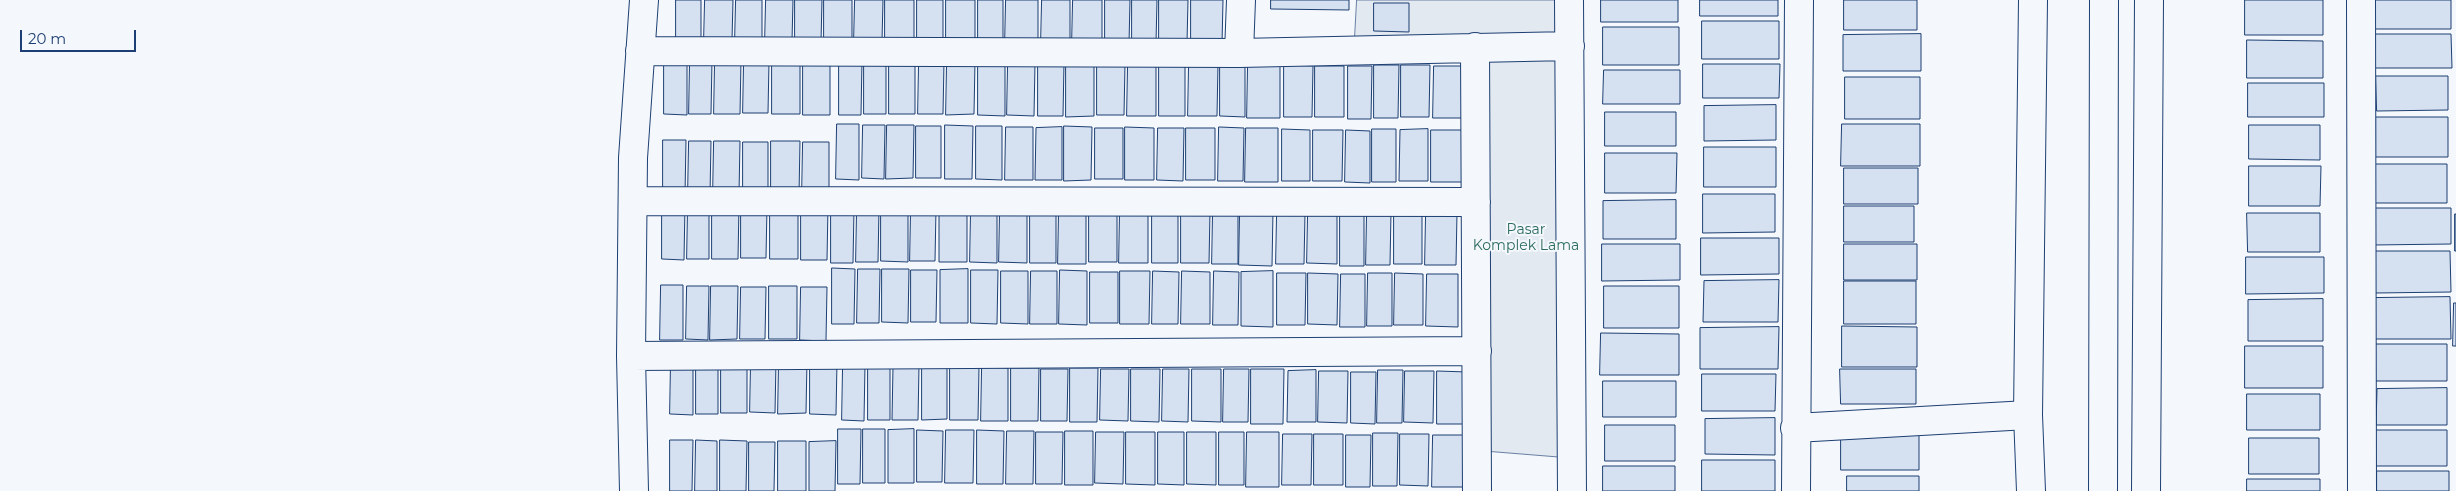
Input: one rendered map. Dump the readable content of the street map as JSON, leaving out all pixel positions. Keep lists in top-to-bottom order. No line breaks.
{"parks":["Pasar Komplek Lama"],"scale_bar":"20 m"}
